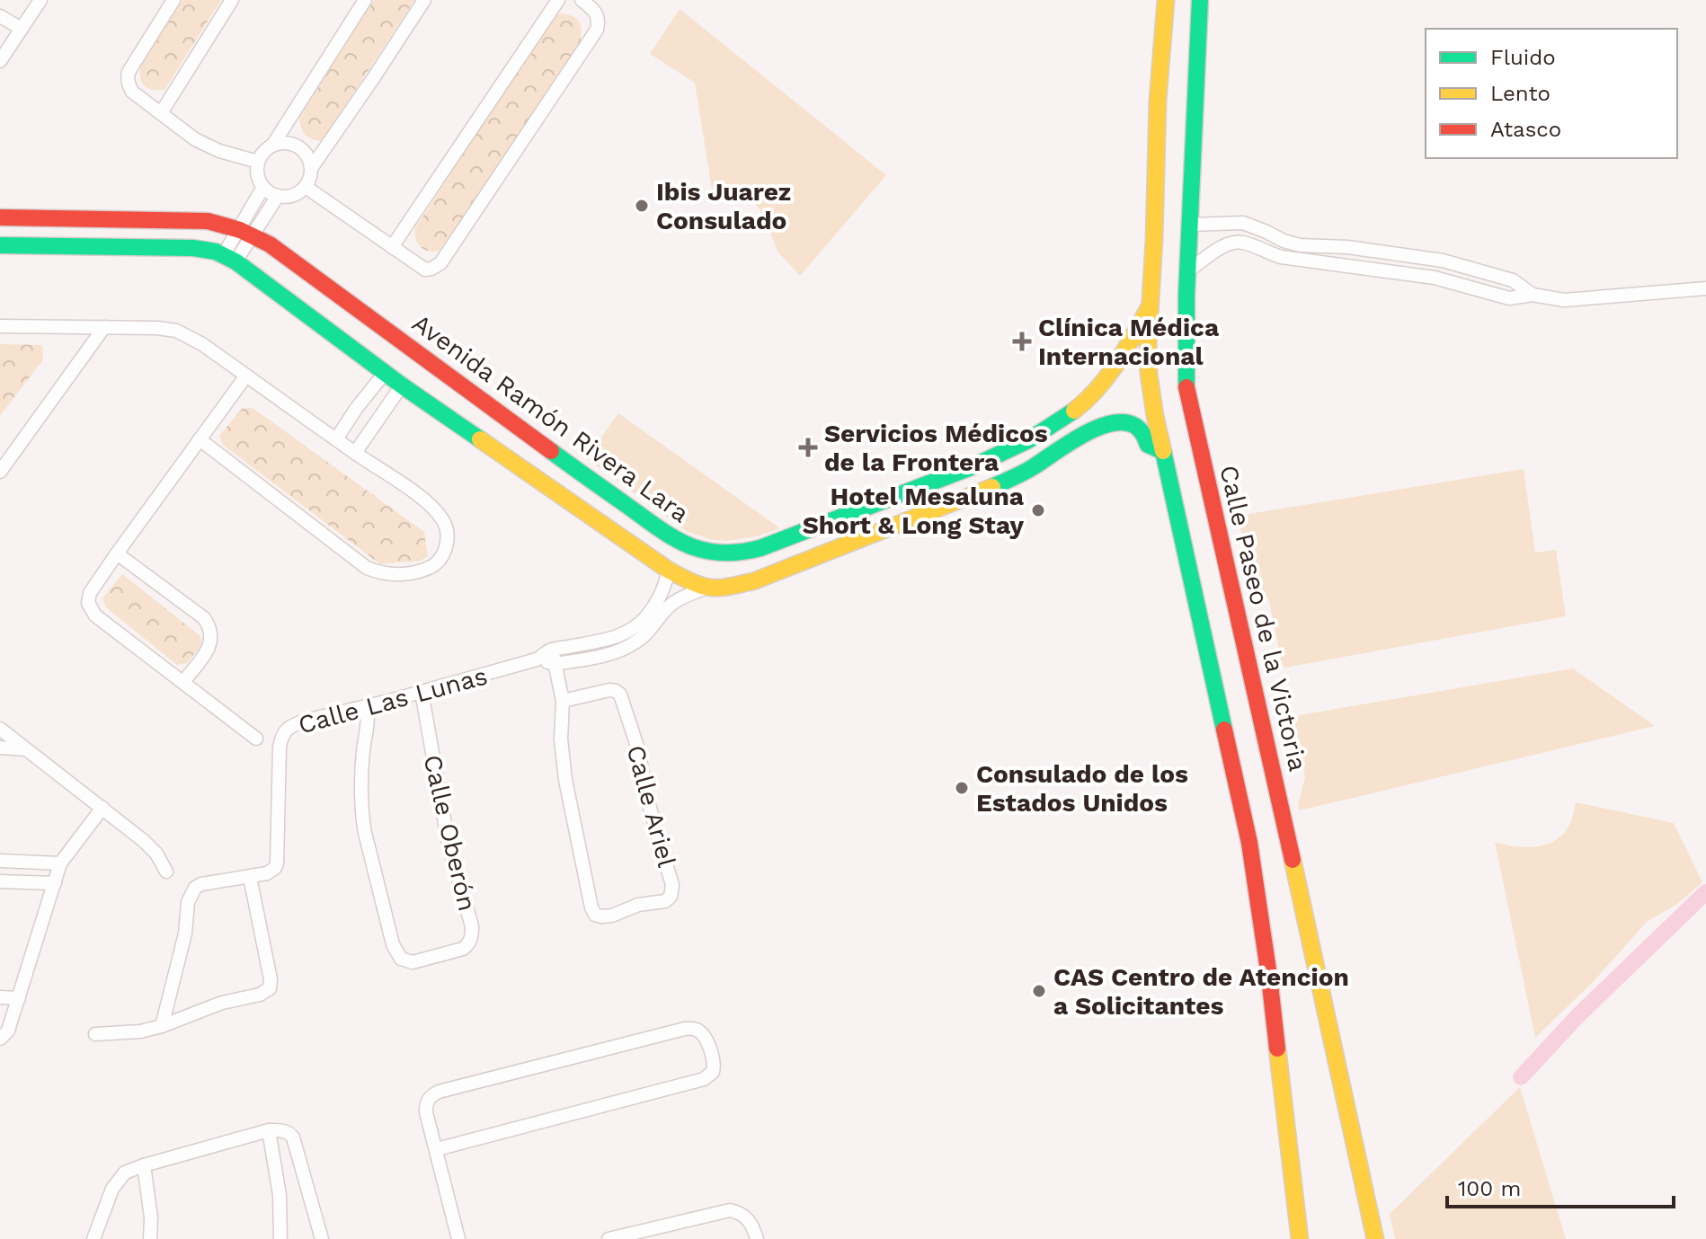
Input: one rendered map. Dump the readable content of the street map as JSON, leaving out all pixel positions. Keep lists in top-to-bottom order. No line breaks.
{"streets":{"street":["Avenida Ramón Rivera Lara","Calle Paseo de la Victoria","Calle Las Lunas","Calle Ariel","Calle Oberón"]},"crossings":[["Calle Las Lunas","Calle Ariel"],["Calle Las Lunas","Calle Oberón"]],"places":{"other":["Ibis Juarez Consulado","Hotel Mesaluna Short & Long Stay","Consulado de los Estados Unidos","CAS Centro de Atencion a Solicitantes"],"health":["Clínica Médica Internacional","Servicios Médicos de la Frontera"]},"legend":["Fluido","Lento","Atasco"],"scale_bar":"100 m"}
